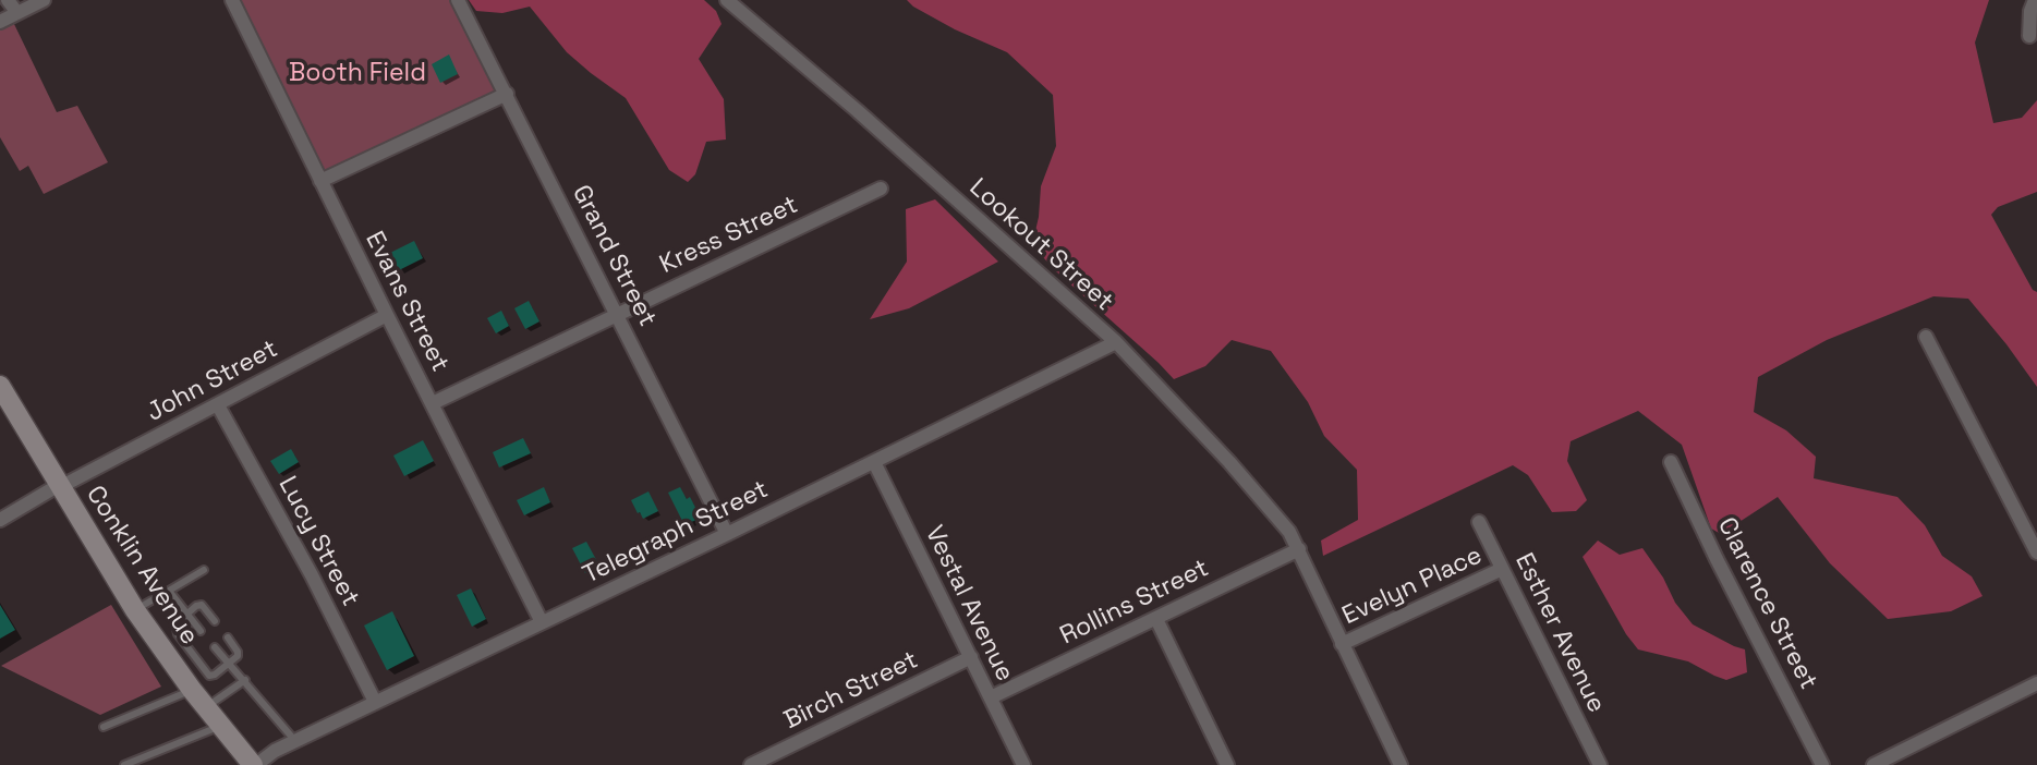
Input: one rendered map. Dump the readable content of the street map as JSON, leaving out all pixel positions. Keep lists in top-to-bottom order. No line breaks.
{"streets":{"main road":["Conklin Avenue"],"street":["Kress Street","Lookout Street","Grand Street","Evans Street","John Street","Telegraph Street","Lucy Street","Evelyn Place","Rollins Street","Vestal Avenue","Clarence Street","Esther Avenue","Birch Street"]},"crossings":[["Kress Street","Grand Street"],["Kress Street","Evans Street"],["Lookout Street","Telegraph Street"],["Lookout Street","Evelyn Place"],["Lookout Street","Rollins Street"],["Grand Street","Telegraph Street"],["Evans Street","John Street"],["Evans Street","Telegraph Street"],["John Street","Lucy Street"],["John Street","Conklin Avenue"],["Telegraph Street","Lucy Street"],["Telegraph Street","Conklin Avenue"],["Telegraph Street","Vestal Avenue"],["Evelyn Place","Esther Avenue"],["Rollins Street","Vestal Avenue"],["Vestal Avenue","Birch Street"]],"parks":["Booth Field"]}
